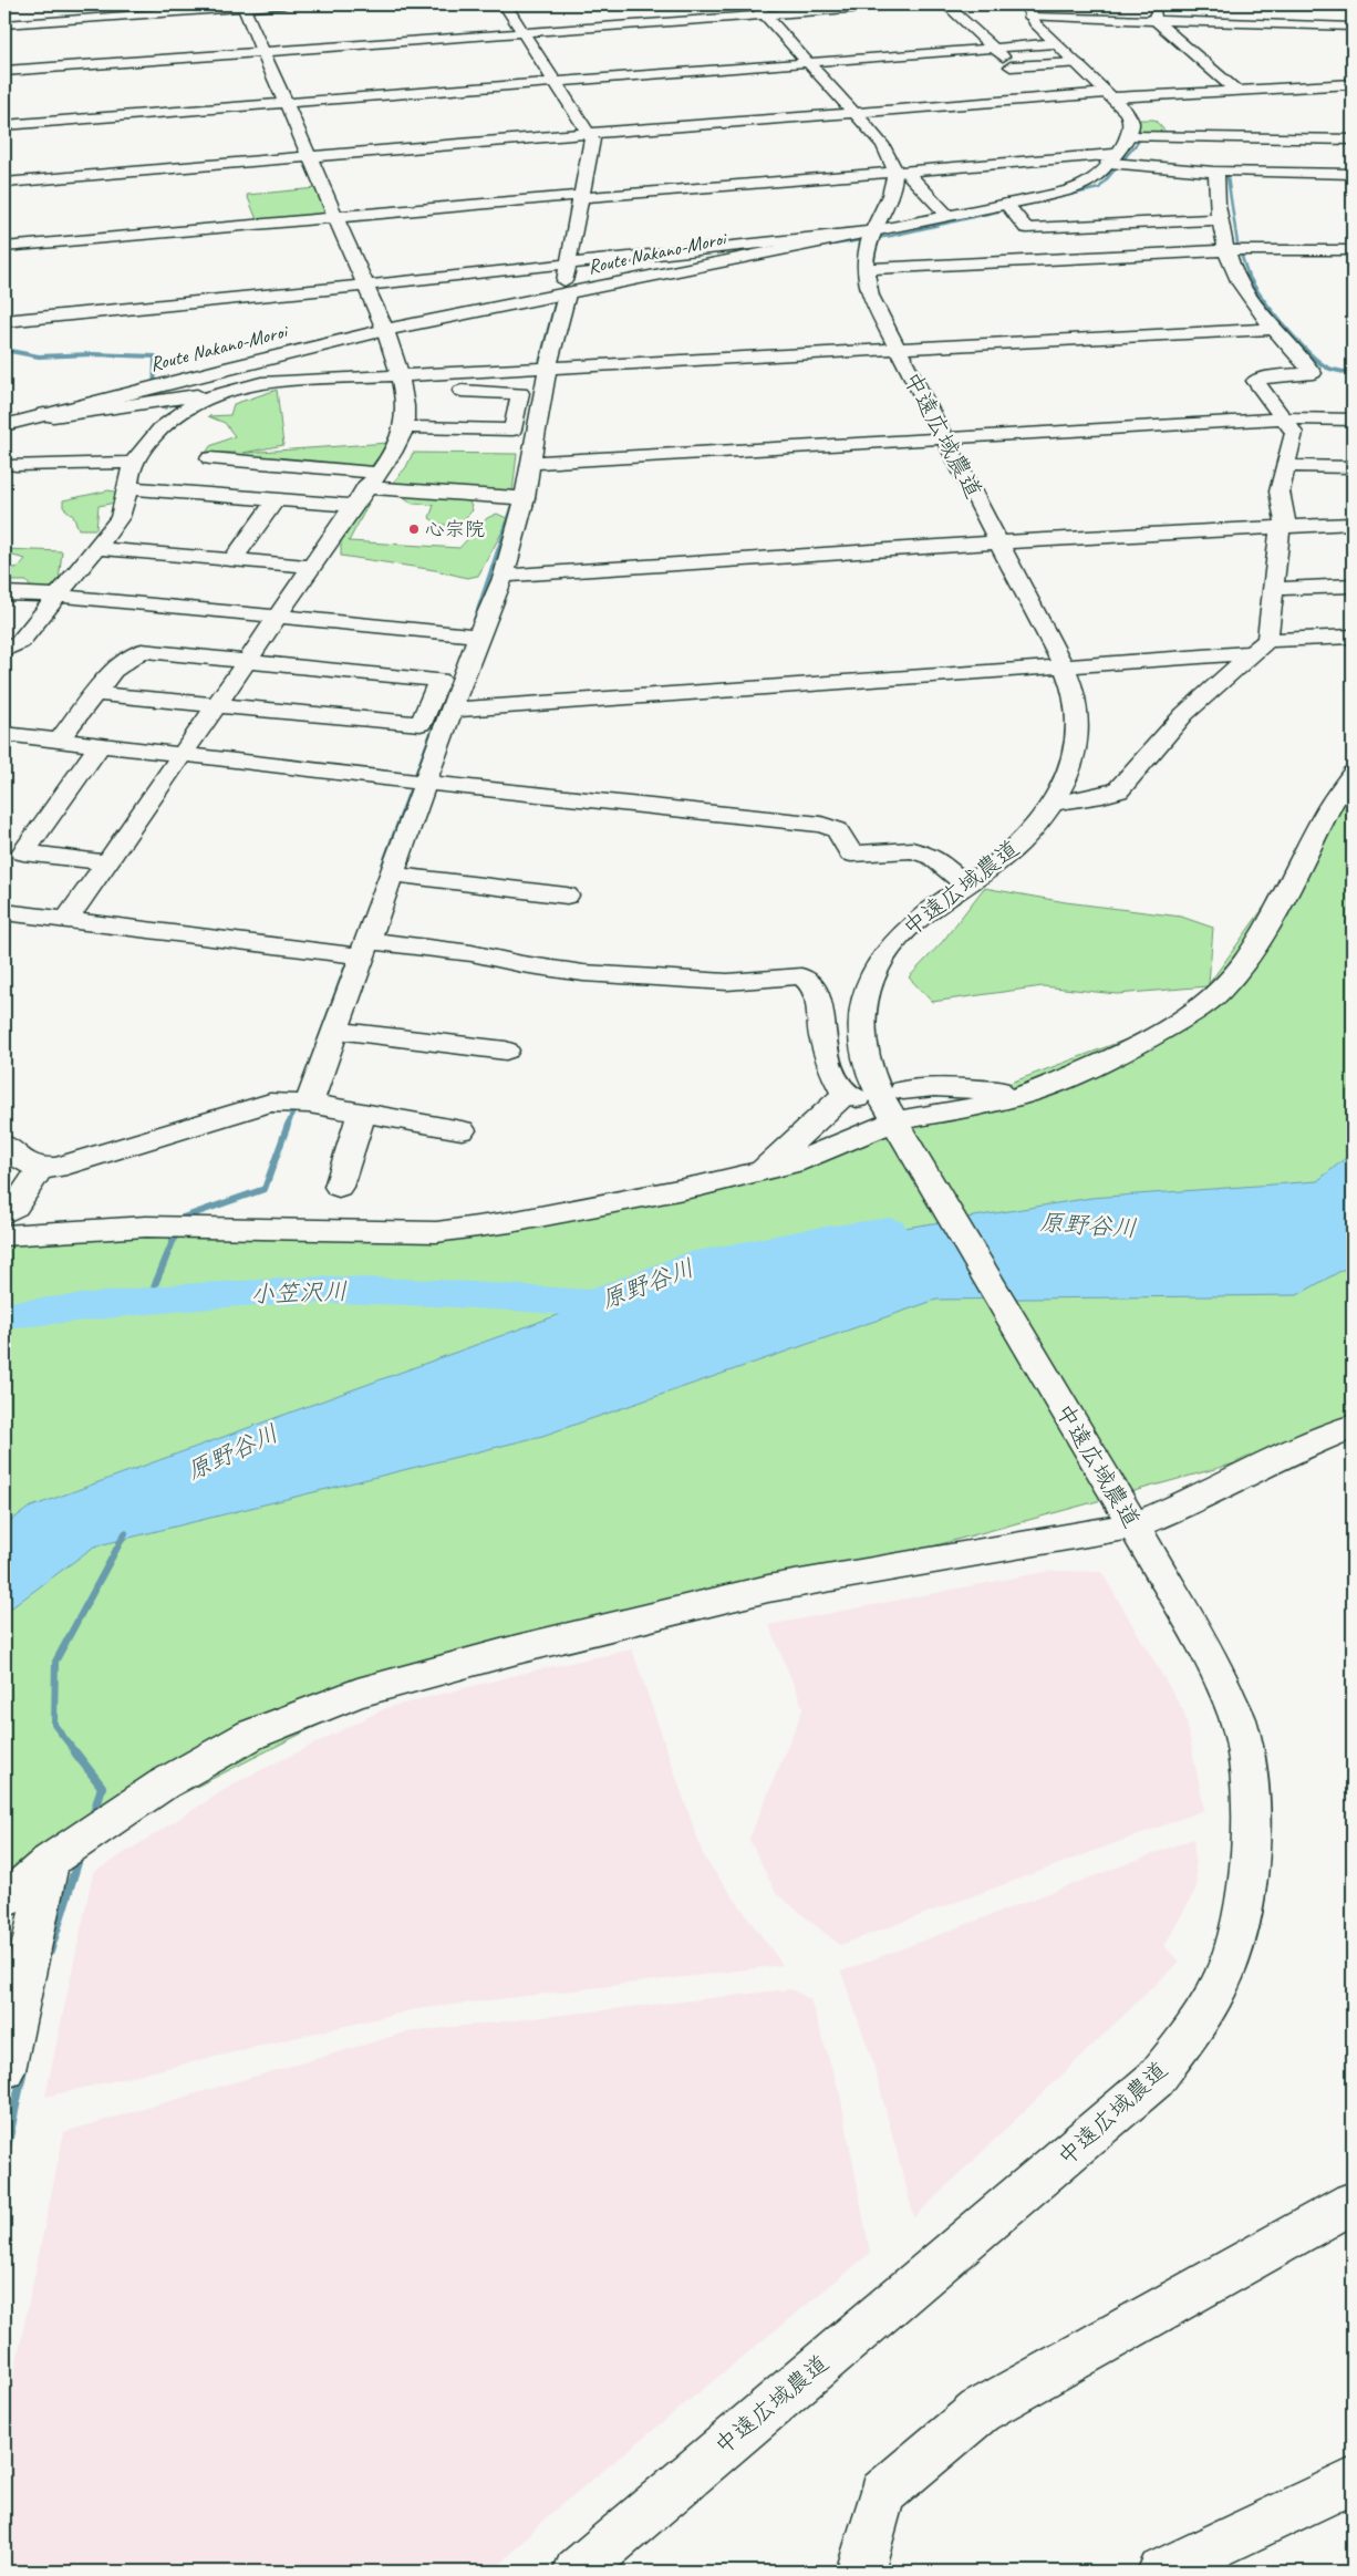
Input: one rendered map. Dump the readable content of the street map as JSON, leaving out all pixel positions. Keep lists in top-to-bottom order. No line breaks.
{"streets":{"street":["Route Nakano-Moroi","中遠広域農道"]},"crossings":[["Route Nakano-Moroi","中遠広域農道"]],"water":["原野谷川","小笠沢川"],"places":["心宗院"]}
